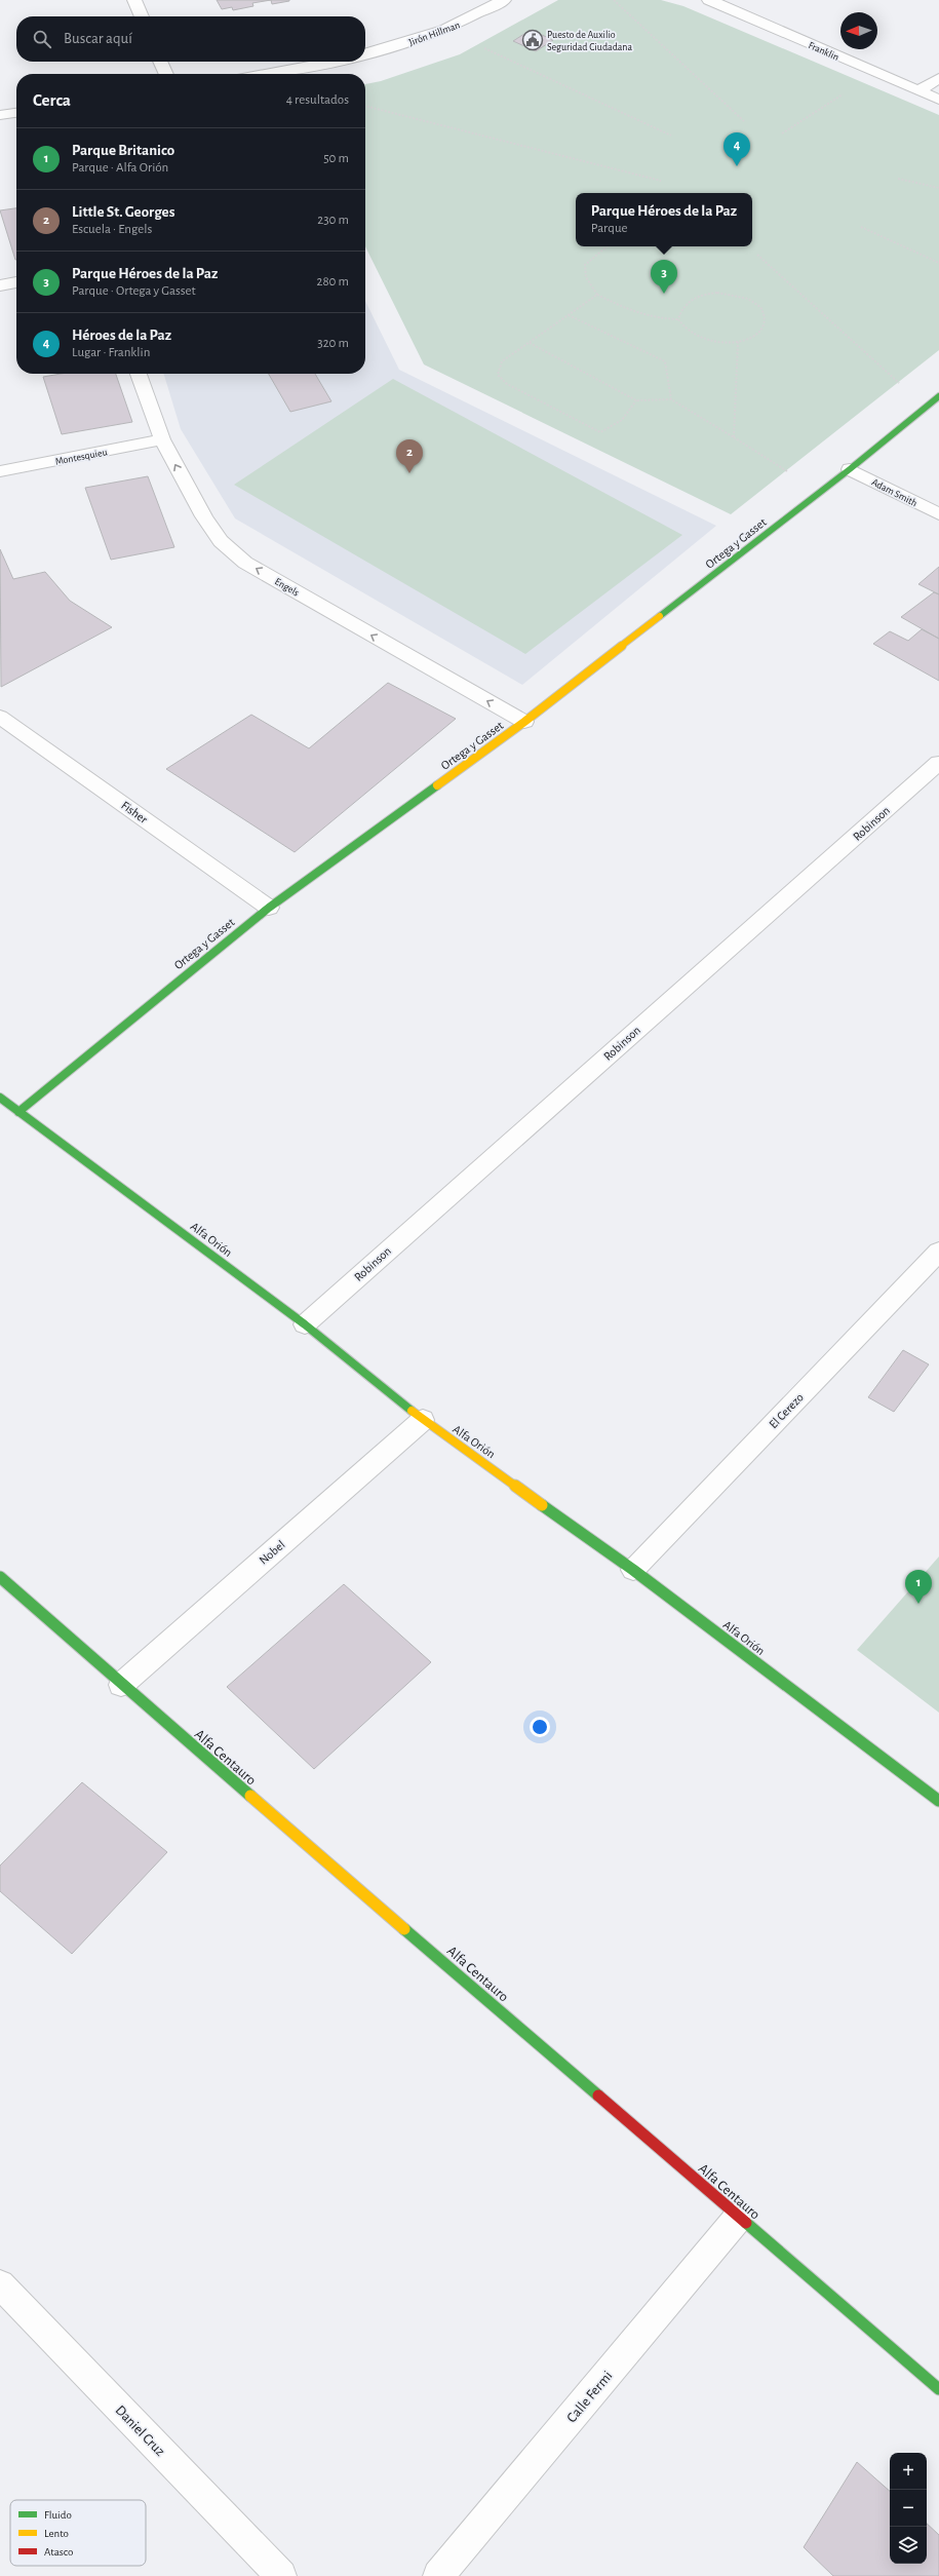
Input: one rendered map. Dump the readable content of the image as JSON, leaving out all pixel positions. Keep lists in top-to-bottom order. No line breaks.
{"streets":{"street":["Jirón Hillman","Franklin","Montesquieu","Adam Smith","Ortega y Gasset","Engels","Fisher","Robinson","Alfa Orión","El Cerezo","Nobel","Alfa Centauro","Calle Fermi","Daniel Cruz"]},"crossings":[["Montesquieu","Engels"],["Adam Smith","Ortega y Gasset"],["Ortega y Gasset","Engels"],["Ortega y Gasset","Fisher"],["Ortega y Gasset","Alfa Orión"],["Robinson","Alfa Orión"],["Alfa Orión","El Cerezo"],["Alfa Orión","Nobel"],["Nobel","Alfa Centauro"],["Alfa Centauro","Calle Fermi"]],"one_way":["Engels"],"places":{"public building":["Puesto de Auxilio Seguridad Ciudadana"]},"legend":["Fluido","Lento","Atasco"],"north":"left","page":{"search":"Buscar aquí","heading":["Cerca","4 resultados"],"list":[{"mark":"1","name":"Parque Britanico","note":"Parque · Alfa Orión","value":"50 m"},{"mark":"2","name":"Little St. Georges","note":"Escuela · Engels","value":"230 m"},{"mark":"3","name":"Parque Héroes de la Paz","note":"Parque · Ortega y Gasset","value":"280 m"},{"mark":"4","name":"Héroes de la Paz","note":"Lugar · Franklin","value":"320 m"}],"pins":["4","3","2","1"],"popup":["Parque Héroes de la Paz","Parque"],"map_buttons":["+","−"]}}
